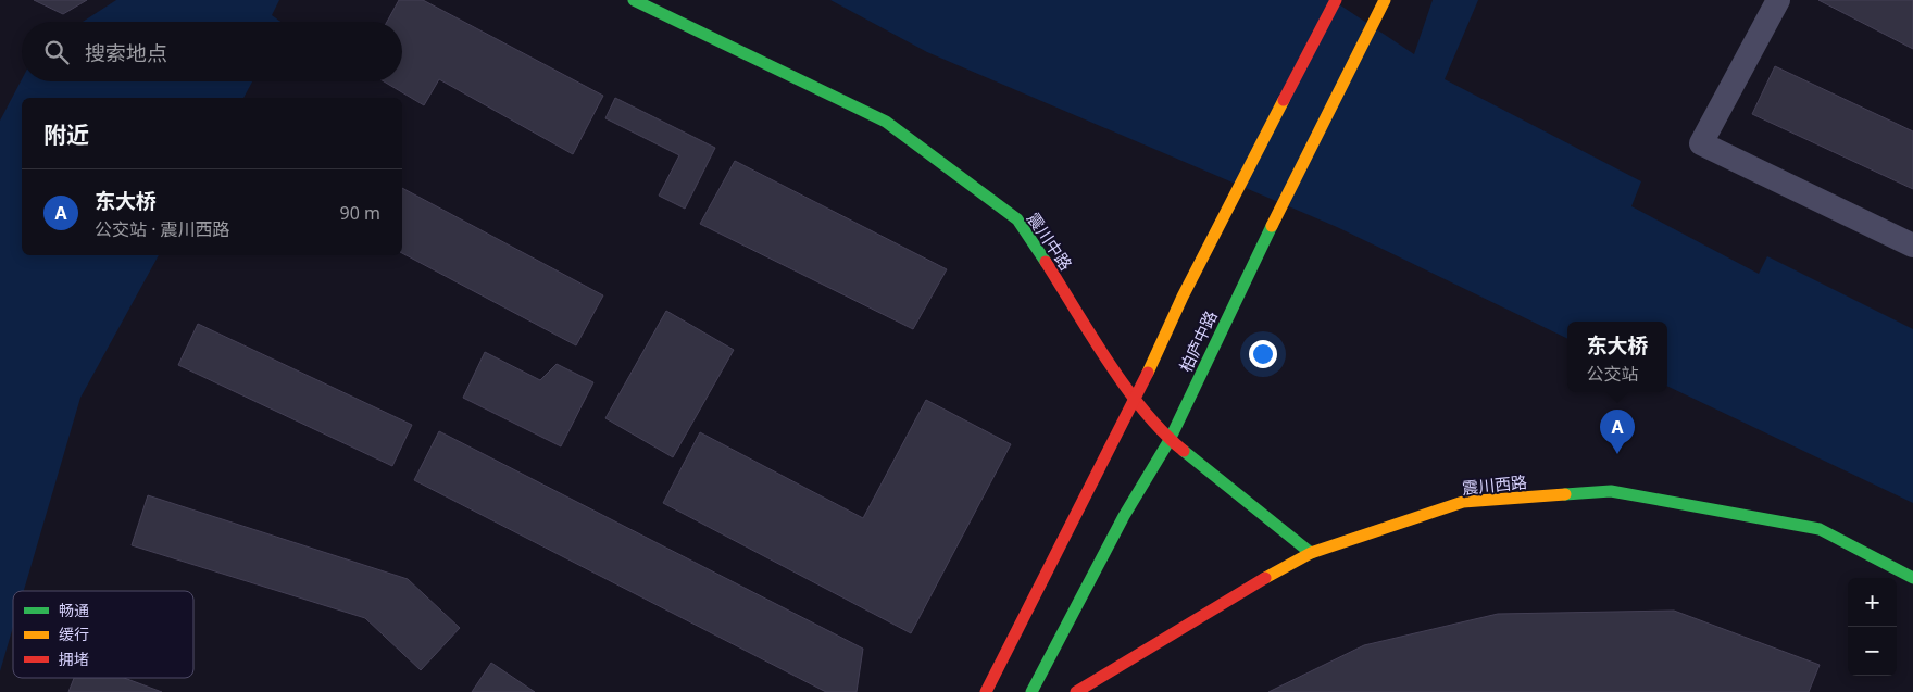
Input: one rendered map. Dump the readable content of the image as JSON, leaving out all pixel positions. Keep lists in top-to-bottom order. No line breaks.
{"streets":{"street":["震川中路","柏庐中路","震川西路"]},"crossings":[["震川中路","柏庐中路"],["震川中路","震川西路"]],"legend":["畅通","缓行","拥堵"],"page":{"search":"搜索地点","heading":"附近","list":[{"mark":"A","name":"东大桥","note":"公交站 · 震川西路","value":"90 m"}],"popup":["东大桥","公交站"],"pins":"A","map_buttons":["+","−"]}}
